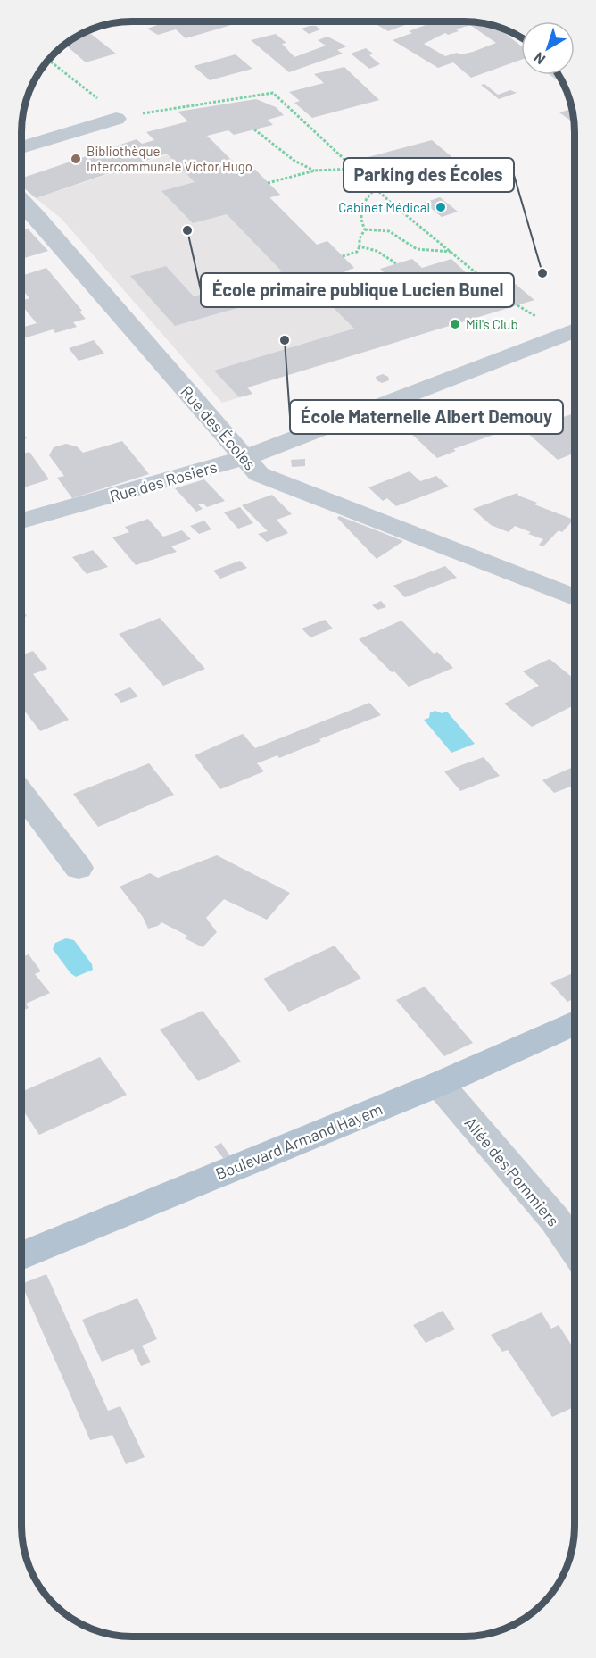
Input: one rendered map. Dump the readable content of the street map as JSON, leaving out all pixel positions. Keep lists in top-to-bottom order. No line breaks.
{"streets":{"main road":["Boulevard Armand Hayem"],"street":["Rue des Écoles","Rue des Rosiers","Allée des Pommiers"]},"crossings":[["Rue des Écoles","Rue des Rosiers"],["Boulevard Armand Hayem","Allée des Pommiers"]],"places":["Bibliothèque Intercommunale Victor Hugo","Cabinet Médical","École primaire publique Lucien Bunel","Parking des Écoles","Mil's Club","École Maternelle Albert Demouy"],"north":"bottom left"}
